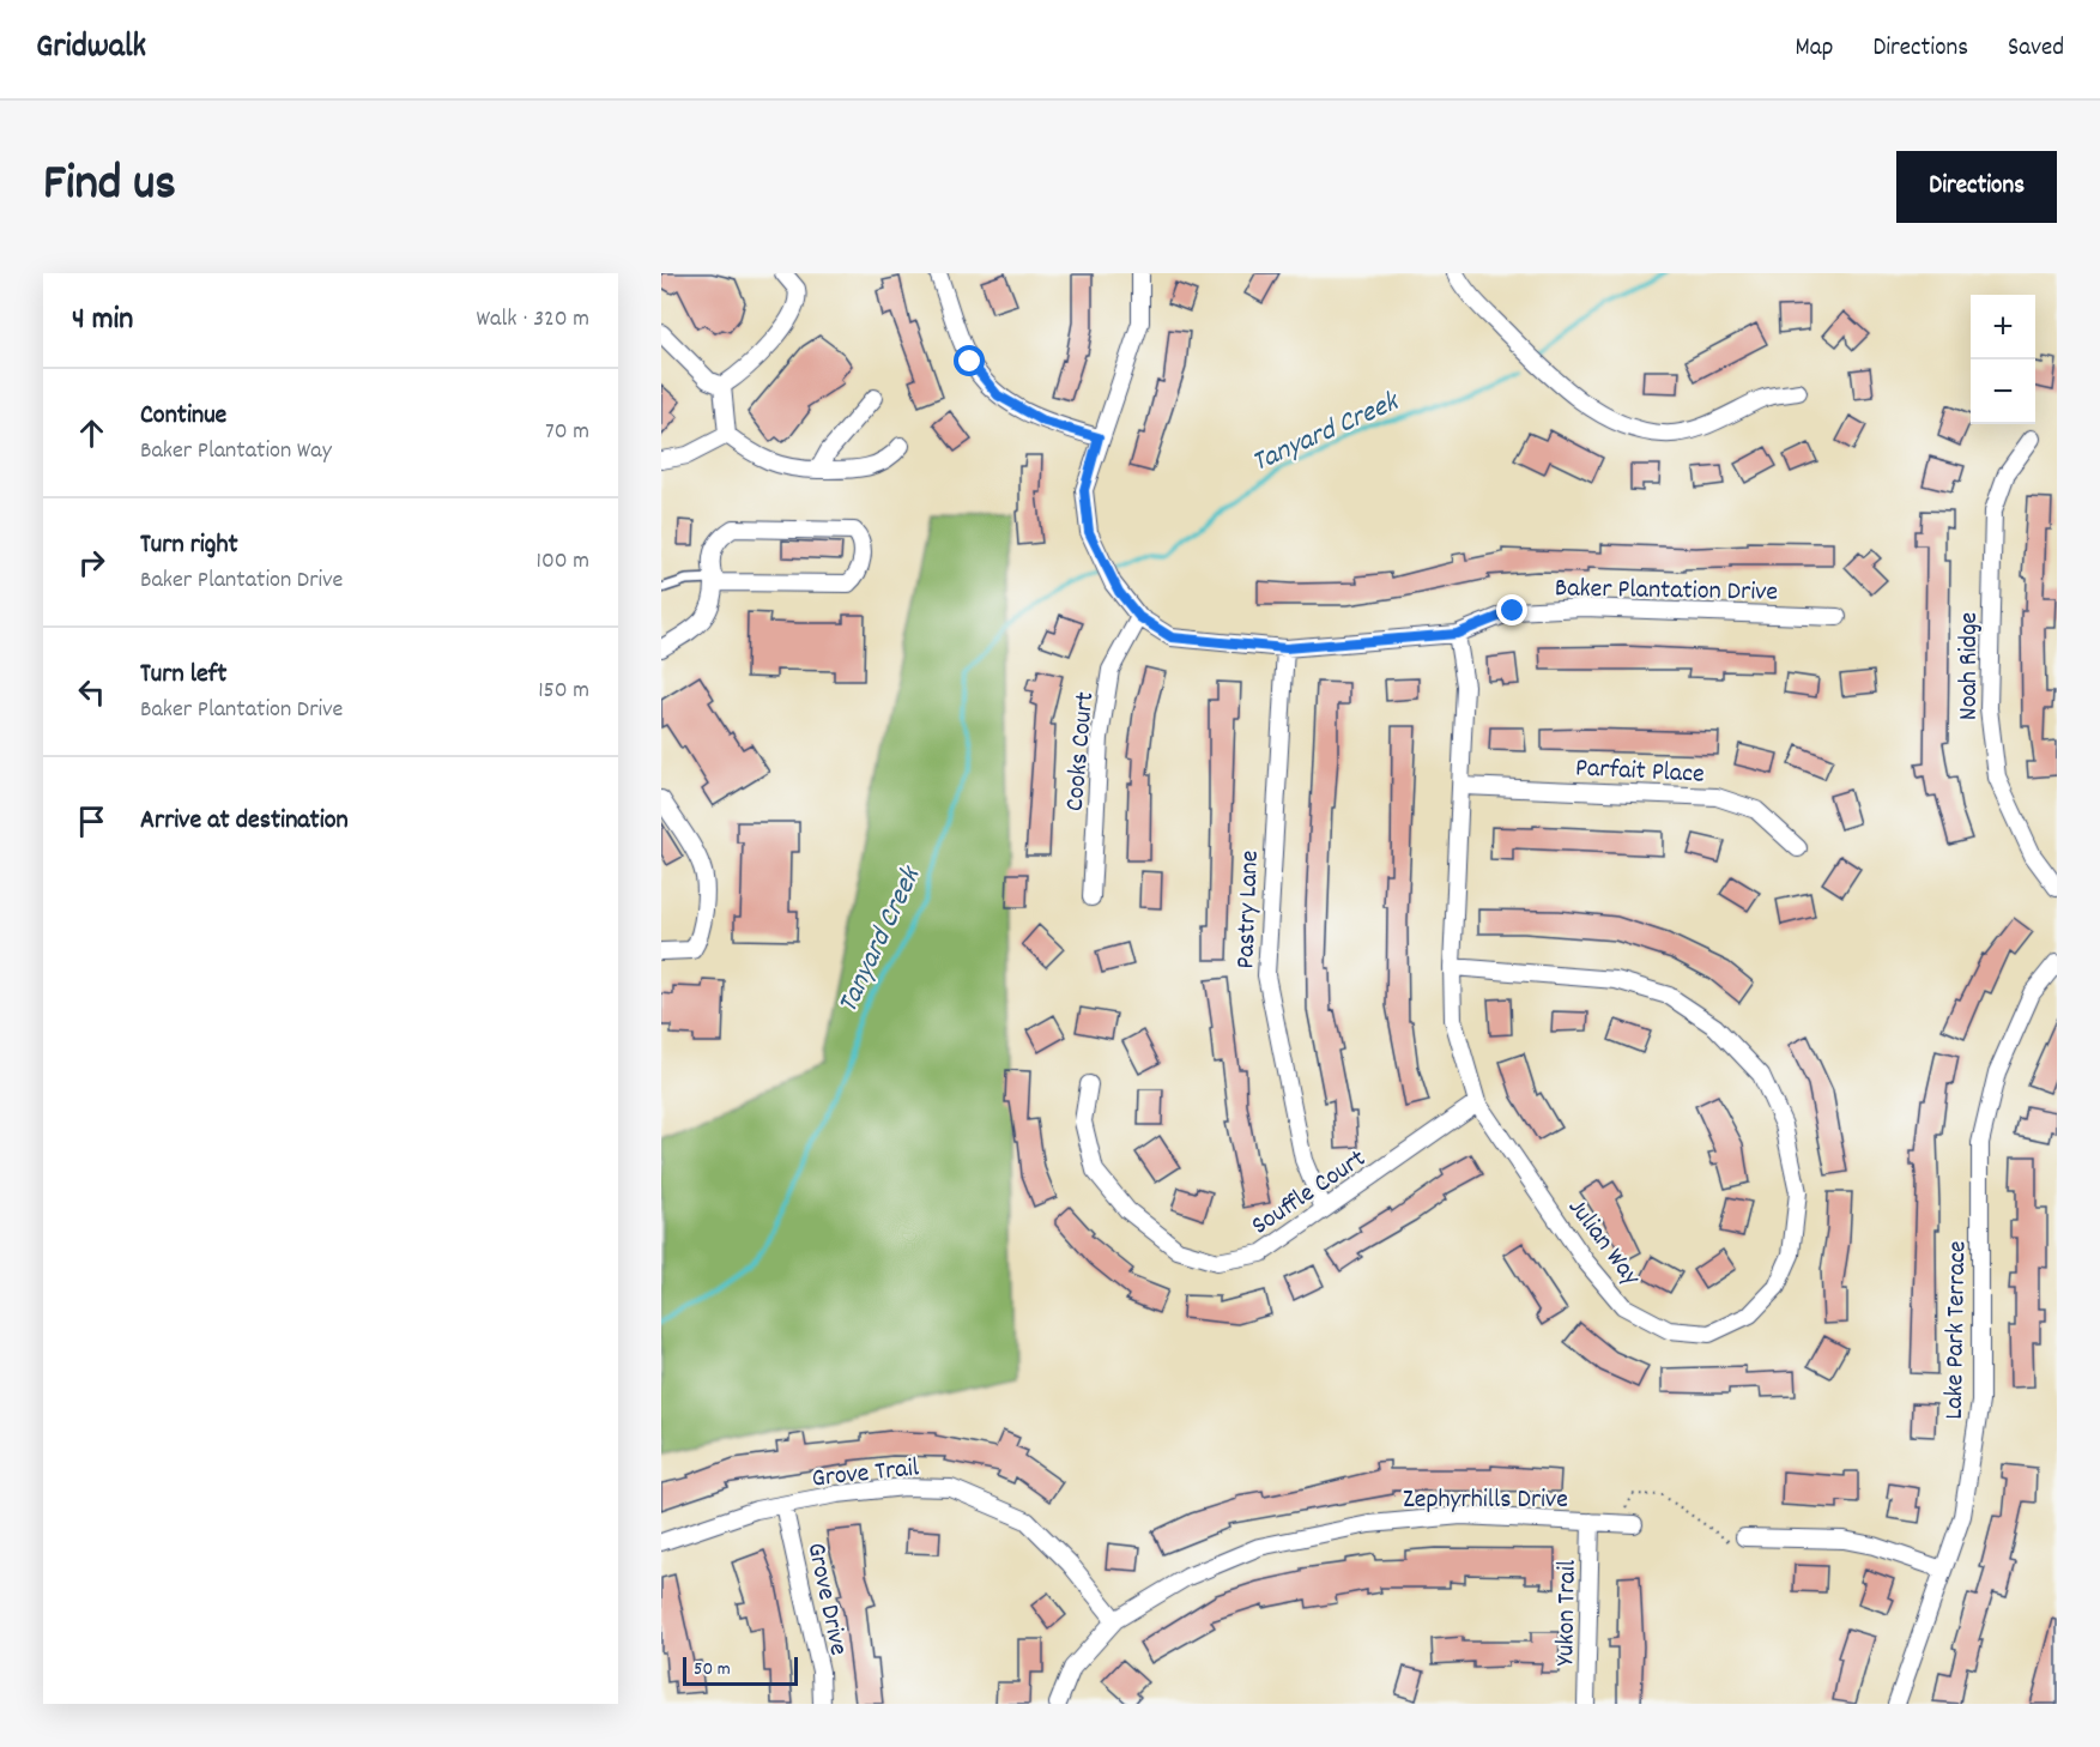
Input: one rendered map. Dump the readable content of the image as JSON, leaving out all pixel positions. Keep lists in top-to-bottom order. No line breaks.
{"streets":{"street":["Baker Plantation Drive","Noah Ridge","Cooks Court","Parfait Place","Pastry Lane","Souffle Court","Julian Way","Lake Park Terrace","Grove Trail","Zephyrhills Drive","Grove Drive","Yukon Trail"]},"crossings":[["Baker Plantation Drive","Cooks Court"],["Baker Plantation Drive","Pastry Lane"],["Baker Plantation Drive","Julian Way"],["Parfait Place","Julian Way"],["Pastry Lane","Souffle Court"],["Souffle Court","Julian Way"],["Grove Trail","Zephyrhills Drive"],["Grove Trail","Grove Drive"],["Zephyrhills Drive","Yukon Trail"]],"water":["Tanyard Creek"],"scale_bar":"50 m","page":{"header":"Gridwalk","nav":["Map","Directions","Saved"],"title":"Find us","buttons":"Directions","heading":["4 min","Walk · 320 m"],"map_buttons":["+","−"],"list":[["Continue","Baker Plantation Way","70 m"],["Turn right","Baker Plantation Drive","100 m"],["Turn left","Baker Plantation Drive","150 m"],"Arrive at destination"],"scale":"50 m"}}
